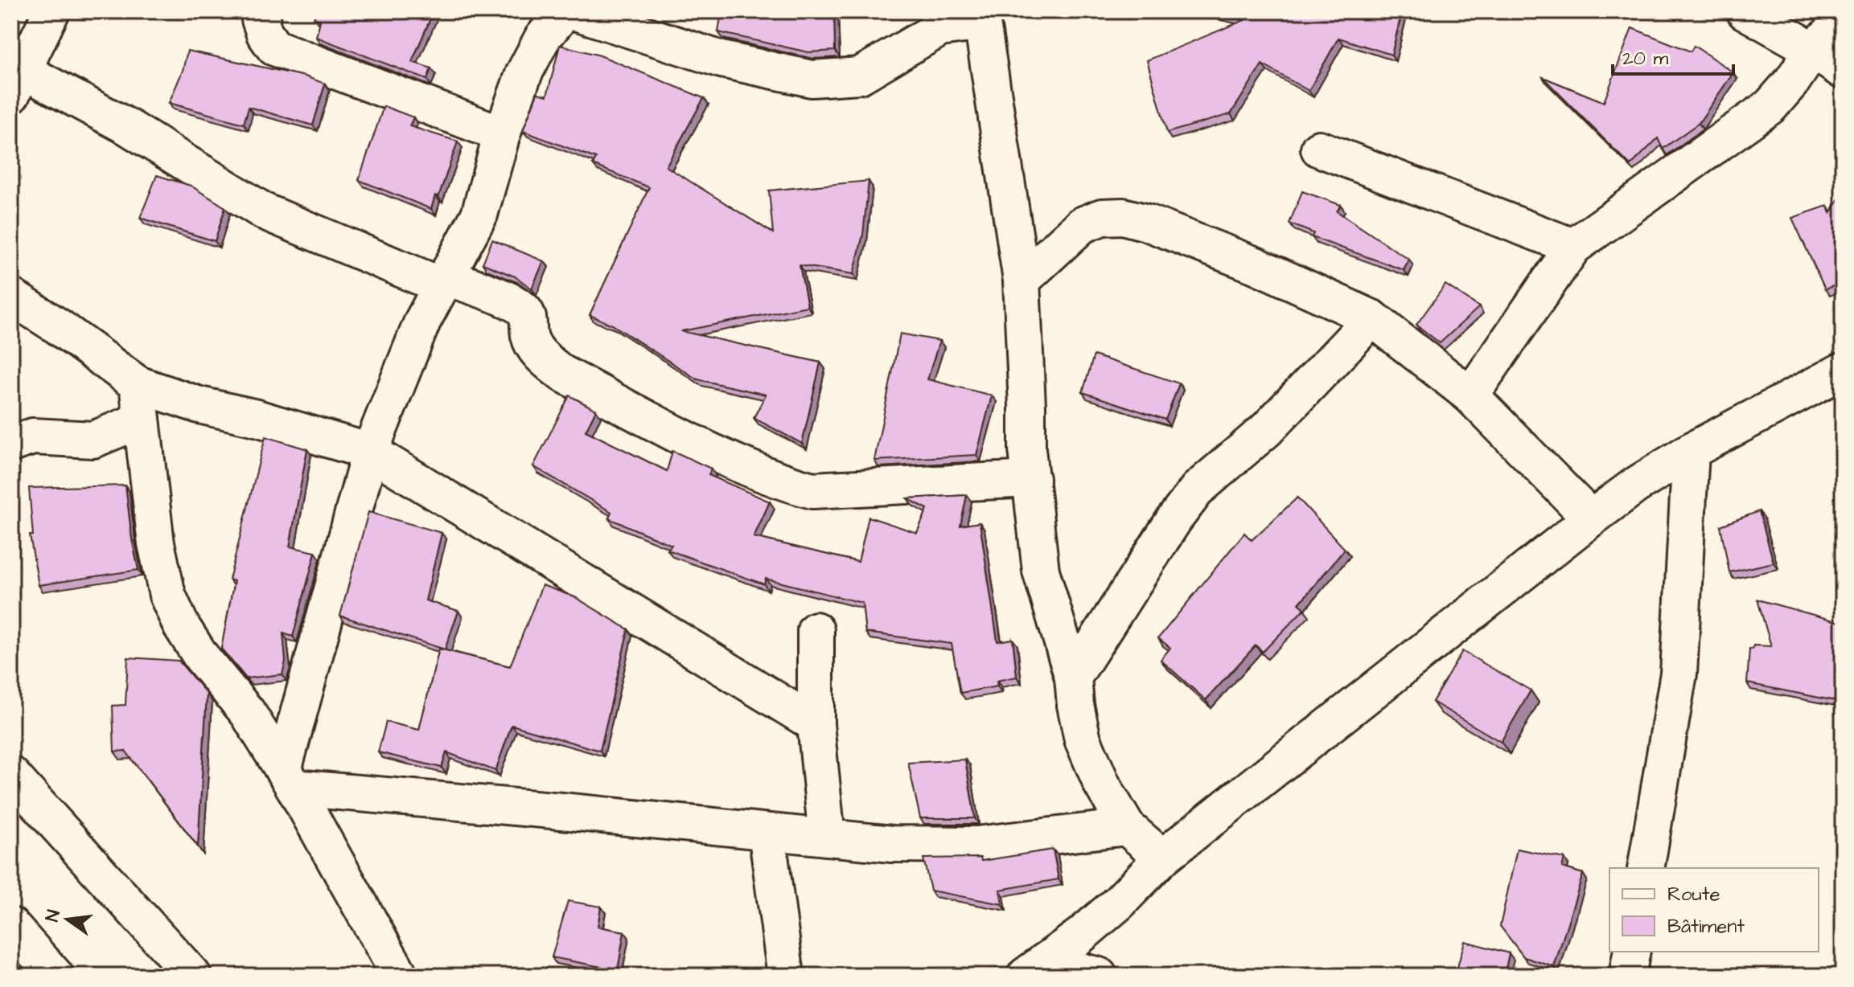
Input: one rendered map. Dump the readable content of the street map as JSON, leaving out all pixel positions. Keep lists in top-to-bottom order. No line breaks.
{"legend":["Route","Bâtiment"],"scale_bar":"20 m","north":"left"}
